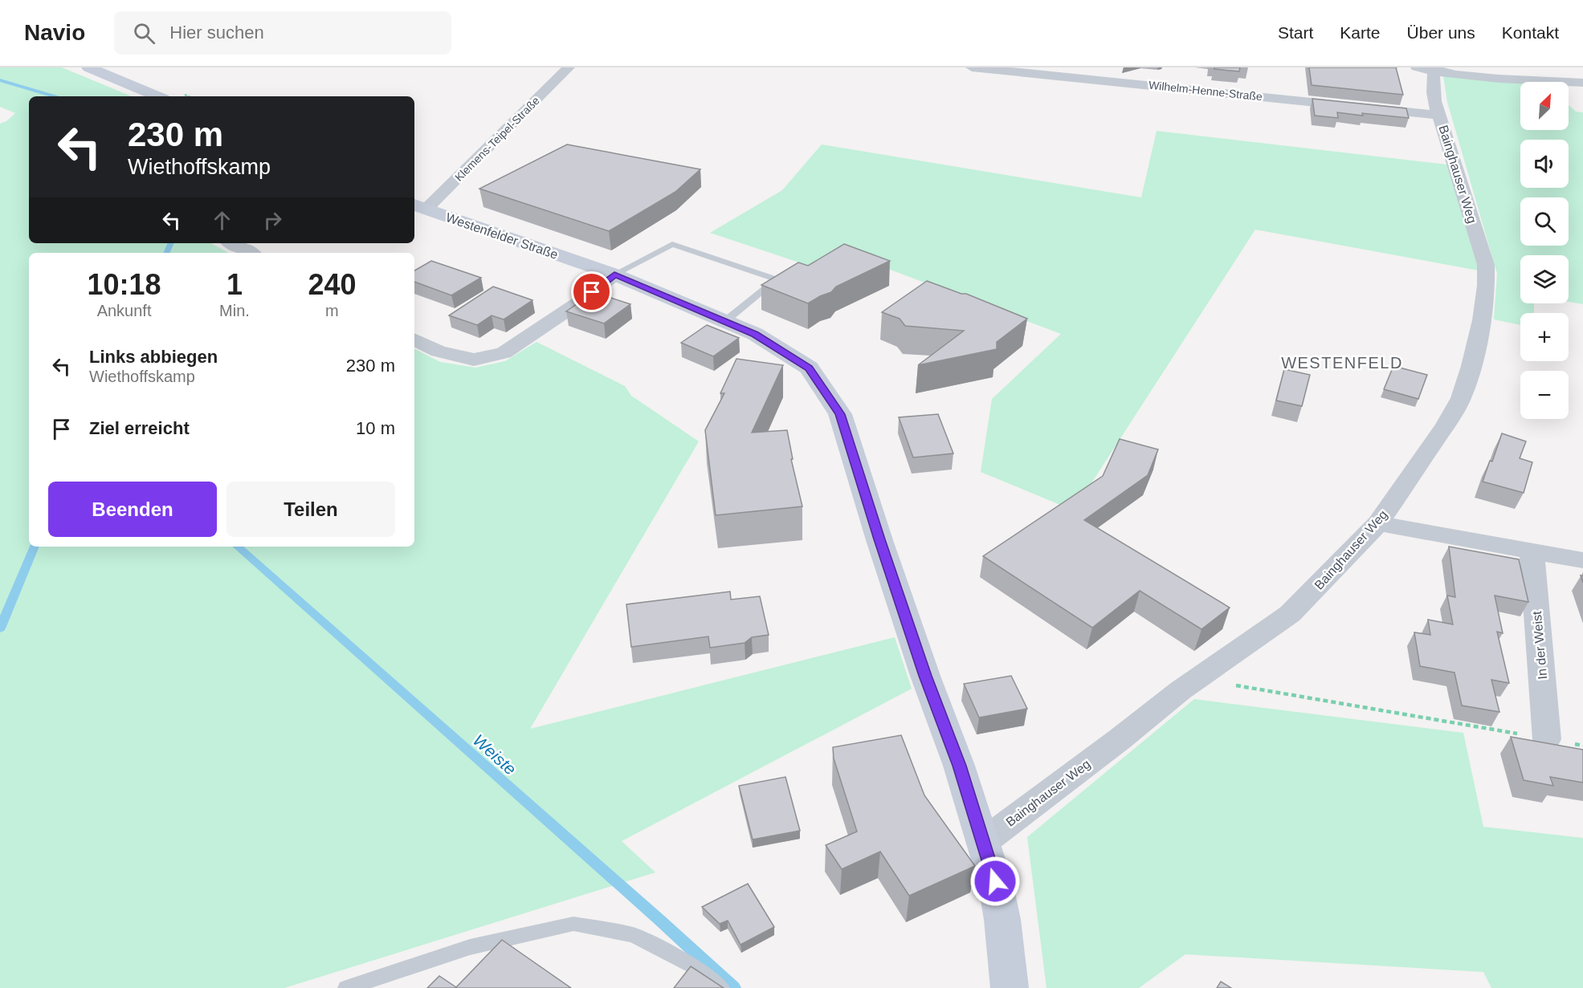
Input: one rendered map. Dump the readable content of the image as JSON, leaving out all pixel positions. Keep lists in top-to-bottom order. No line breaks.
{"streets":{"main road":["Westenfelder Straße"],"street":["Wilhelm-Henne-Straße","Klemens-Teipel-Straße","Bainghauser Weg","In der Weist"]},"crossings":[["Wilhelm-Henne-Straße","Bainghauser Weg"],["Klemens-Teipel-Straße","Westenfelder Straße"],["Bainghauser Weg","Westenfelder Straße"]],"districts":["WESTENFELD"],"water":["Weiste"],"north":"top right","page":{"header":"Navio","search":"Hier suchen","nav":["Start","Karte","Über uns","Kontakt"],"map_buttons":["+","−"],"turn":["230 m","Wiethoffskamp"],"eta":["10:18","Ankunft","1","Min.","240","m"],"list":[{"name":"Links abbiegen","note":"Wiethoffskamp","value":"230 m"},{"name":"Ziel erreicht","value":"10 m"}],"buttons":["Beenden","Teilen"]}}
